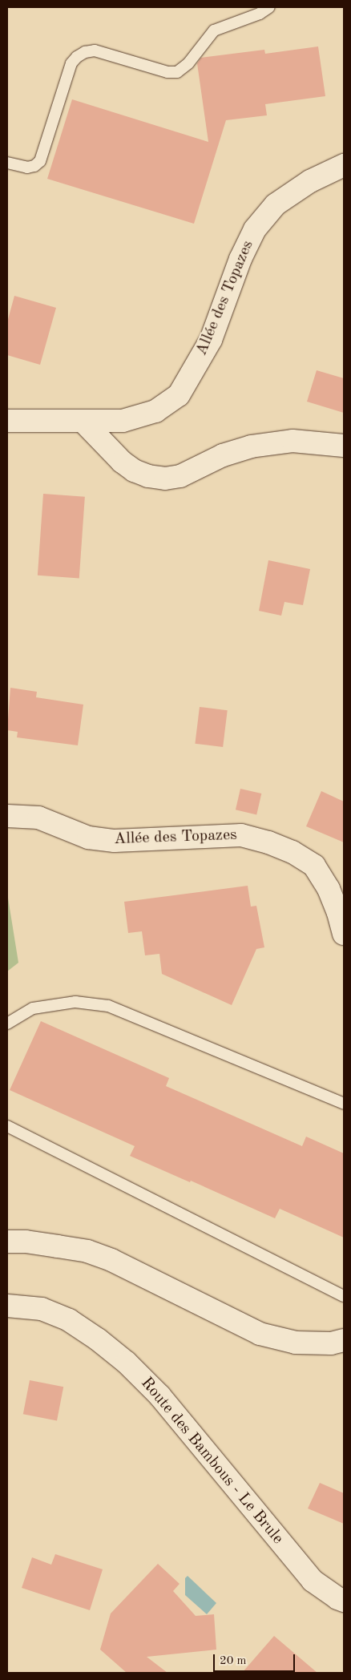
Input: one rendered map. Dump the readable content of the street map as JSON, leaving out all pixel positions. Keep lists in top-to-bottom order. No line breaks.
{"streets":{"main road":["Allée des Topazes","Route des Bambous - Le Brule"]},"scale_bar":"20 m"}
